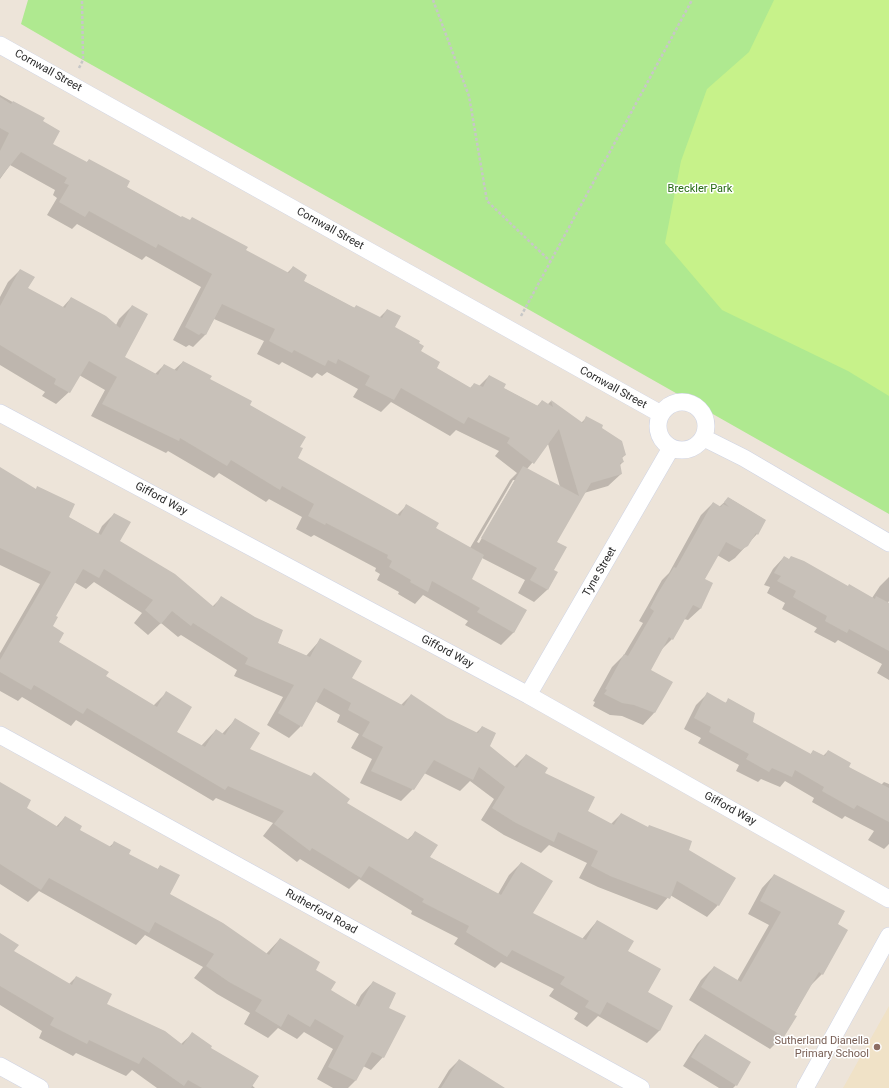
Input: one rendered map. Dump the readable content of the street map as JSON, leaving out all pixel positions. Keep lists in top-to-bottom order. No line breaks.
{"streets":{"street":["Cornwall Street","Gifford Way","Tyne Street","Rutherford Road"]},"crossings":[["Cornwall Street","Tyne Street"],["Gifford Way","Tyne Street"]],"parks":["Breckler Park"],"places":["Sutherland Dianella Primary School"]}
